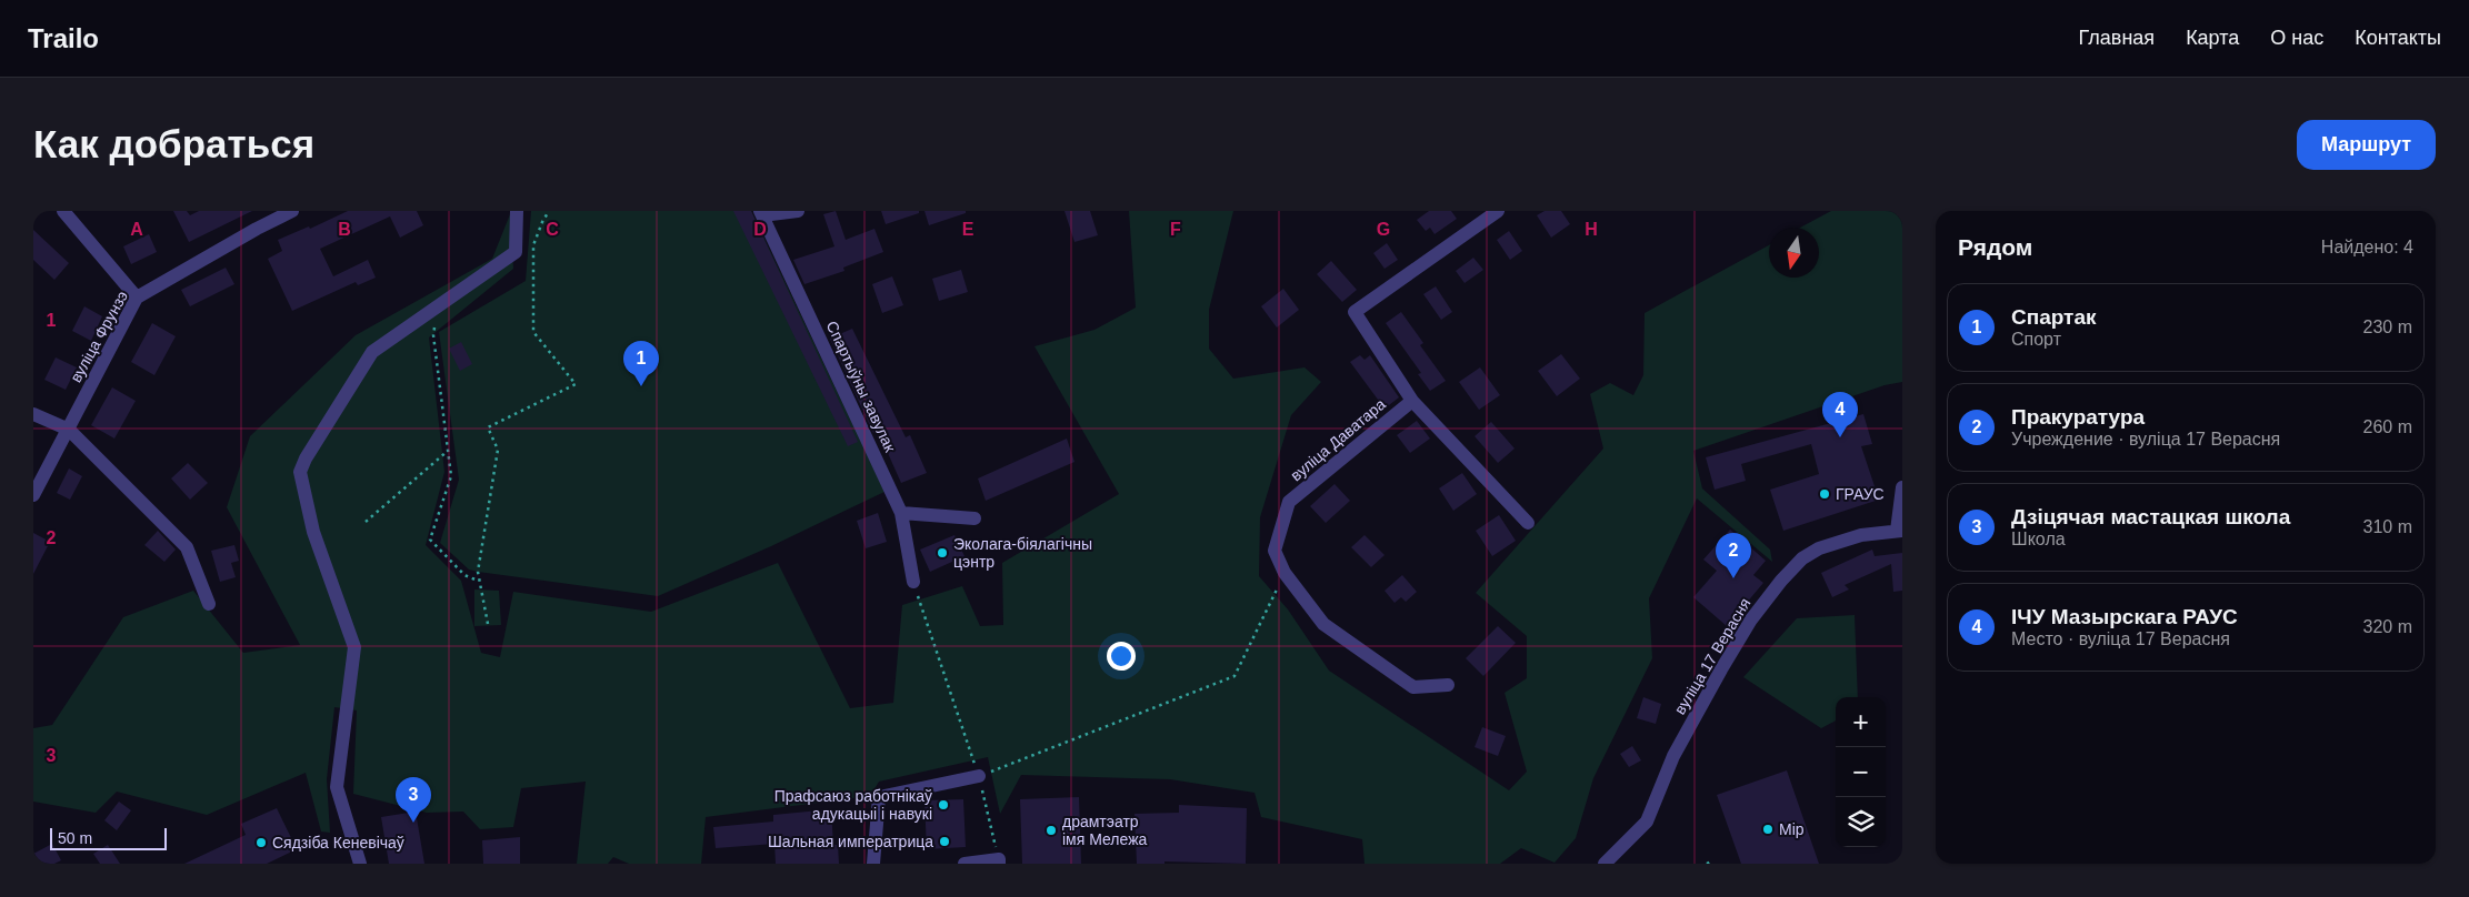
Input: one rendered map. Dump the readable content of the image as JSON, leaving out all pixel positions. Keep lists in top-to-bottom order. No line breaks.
{"streets":{"street":["вуліца Фрунзэ","Спартыўны завулак","вуліца Даватара","вуліца 17 Верасня"]},"places":["ГРАУС","Эколага-біялагічны цэнтр","Прафсаюз работнікаў адукацыі і навукі","Мір","драмтэатр імя Мележа","Шальная императрица","Сядзіба Кеневічаў"],"scale_bar":"50 m","north":"bottom","page":{"header":"Trailo","nav":["Главная","Карта","О нас","Контакты"],"buttons":"Маршрут","title":"Как добраться","heading":["Рядом","Найдено: 4"],"list":[{"mark":"1","name":"Спартак","note":"Спорт","value":"230 m"},{"mark":"2","name":"Пракуратура","note":"Учреждение · вуліца 17 Верасня","value":"260 m"},{"mark":"3","name":"Дзіцячая мастацкая школа","note":"Школа","value":"310 m"},{"mark":"4","name":"ІЧУ Мазырскага РАУС","note":"Место · вуліца 17 Верасня","value":"320 m"}],"pins":["1","4","2","3"],"map_buttons":["+","−"],"scale":"50 m"},"grid":{"columns":["A","B","C","D","E","F","G","H"],"rows":["1","2","3"]}}
